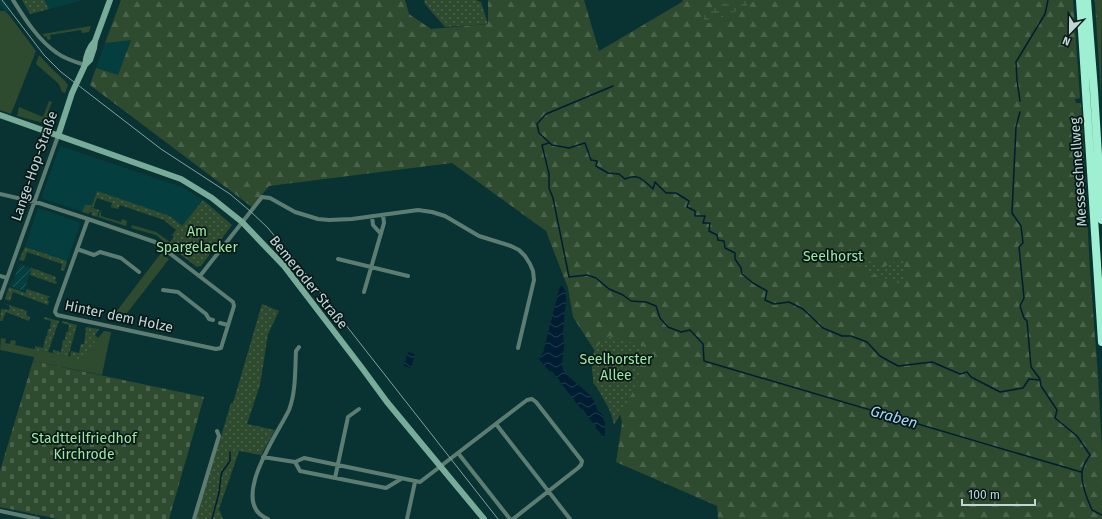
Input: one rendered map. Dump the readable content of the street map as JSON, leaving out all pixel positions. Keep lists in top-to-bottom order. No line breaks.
{"streets":{"highway":["Messeschnellweg"],"main road":["Lange-Hop-Straße","Bemeroder Straße"],"street":["Hinter dem Holze"]},"crossings":[["Lange-Hop-Straße","Bemeroder Straße"],["Lange-Hop-Straße","Hinter dem Holze"]],"water":["Graben"],"parks":["Am Spargelacker","Seelhorst","Seelhorster Allee","Stadtteilfriedhof Kirchrode"],"scale_bar":"100 m","north":"bottom"}
